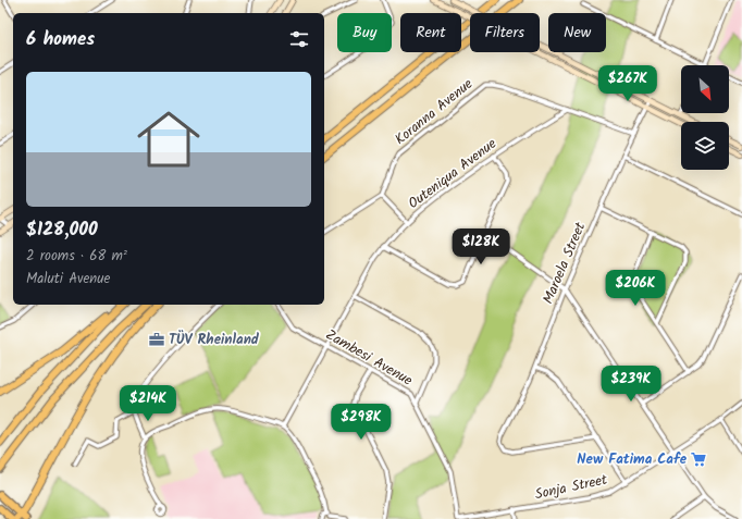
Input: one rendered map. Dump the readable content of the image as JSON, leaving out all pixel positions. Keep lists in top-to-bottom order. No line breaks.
{"streets":{"street":["Koranna Avenue","Outeniqua Avenue","Maroela Street","Zambesi Avenue","Sonja Street"]},"crossings":[["Koranna Avenue","Outeniqua Avenue"],["Outeniqua Avenue","Zambesi Avenue"],["Zambesi Avenue","Sonja Street"]],"places":{"office":["TÜV Rheinland"],"supermarket":["New Fatima Cafe"]},"north":"bottom right","page":{"chip":["Buy","Rent","Filters","New"],"heading":"6 homes","price":["$267K","$128K","$206K","$239K","$214K","$298K"],"list":[{"name":"$128,000","note":"2 rooms · 68 m² · Maluti Avenue"}]}}
